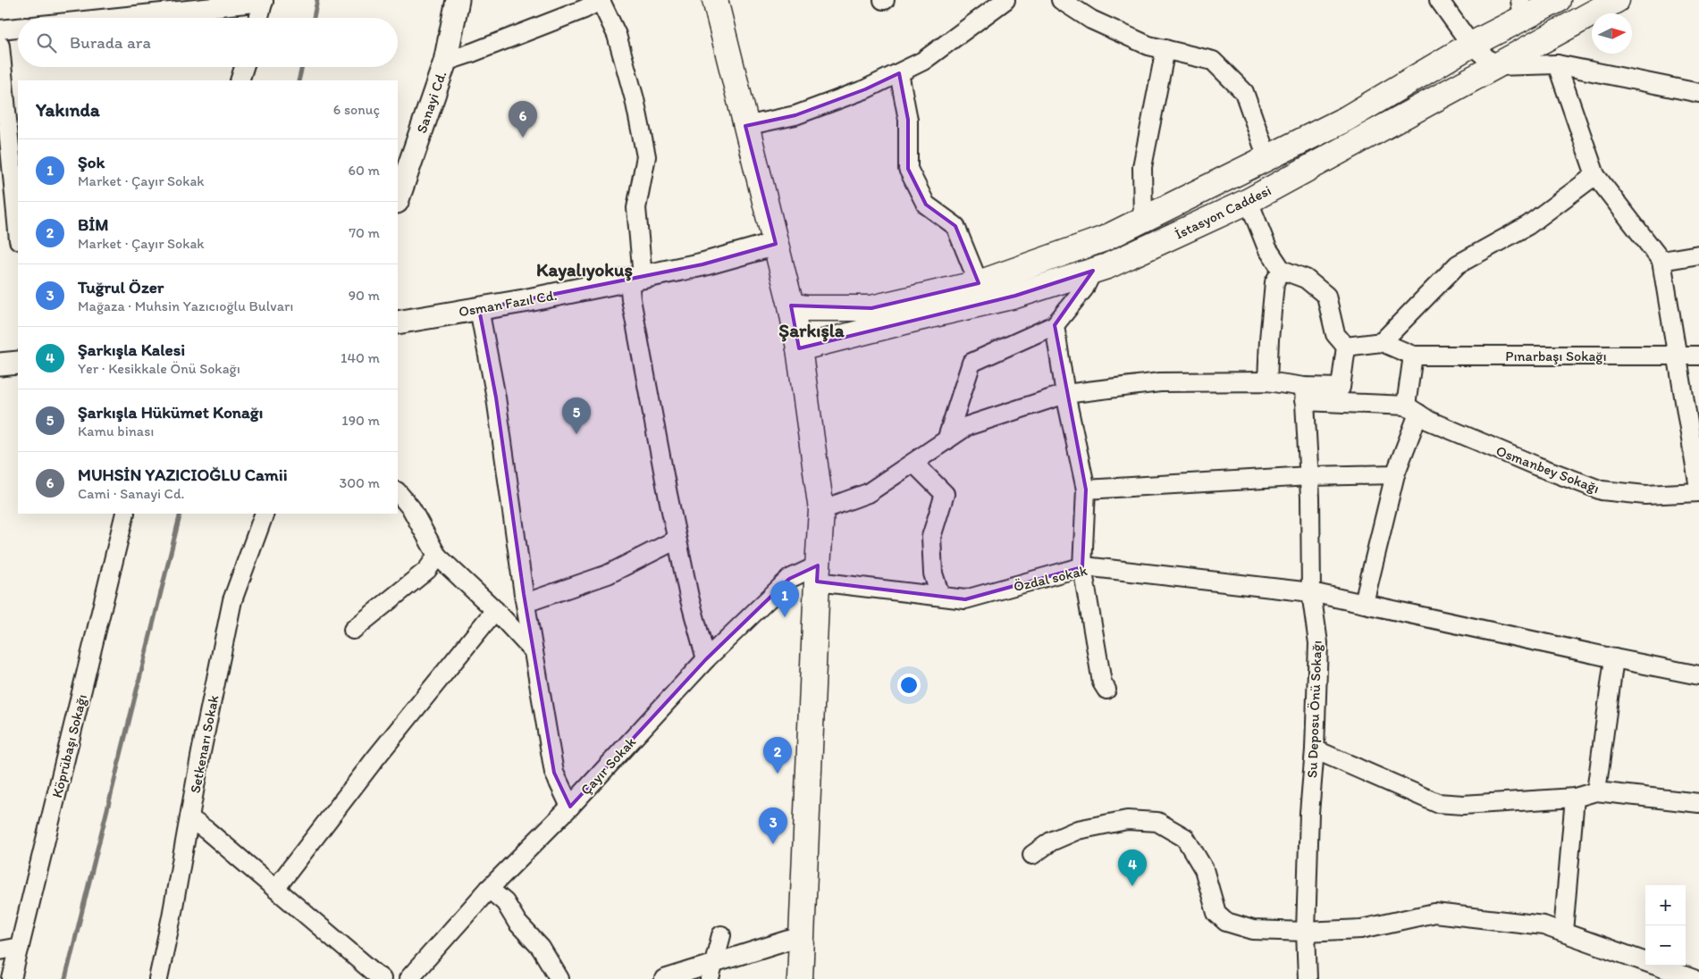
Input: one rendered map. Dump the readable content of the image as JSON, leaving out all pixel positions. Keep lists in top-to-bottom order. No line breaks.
{"streets":{"main road":["İstasyon Caddesi"],"street":["Sanayi Cd.","Osman Fazıl Cd.","Pınarbaşı Sokağı","Osmanbey Sokağı","Özdal sokak","Su Deposu Önü Sokağı","Setkenarı Sokak","Köprübaşı Sokağı","Çayır Sokak"]},"crossings":[["Özdal sokak","Su Deposu Önü Sokağı"],["Özdal sokak","Çayır Sokak"]],"districts":["Kayalıyokuş","Şarkışla"],"north":"right","page":{"search":"Burada ara","heading":["Yakında","6 sonuç"],"pins":["6","5","1","2","3","4"],"list":[{"mark":"1","name":"Şok","note":"Market · Çayır Sokak","value":"60 m"},{"mark":"2","name":"BİM","note":"Market · Çayır Sokak","value":"70 m"},{"mark":"3","name":"Tuğrul Özer","note":"Mağaza · Muhsin Yazıcıoğlu Bulvarı","value":"90 m"},{"mark":"4","name":"Şarkışla Kalesi","note":"Yer · Kesikkale Önü Sokağı","value":"140 m"},{"mark":"5","name":"Şarkışla Hükümet Konağı","note":"Kamu binası","value":"190 m"},{"mark":"6","name":"MUHSİN YAZICIOĞLU Camii","note":"Cami · Sanayi Cd.","value":"300 m"}],"map_buttons":["+","−"]}}
